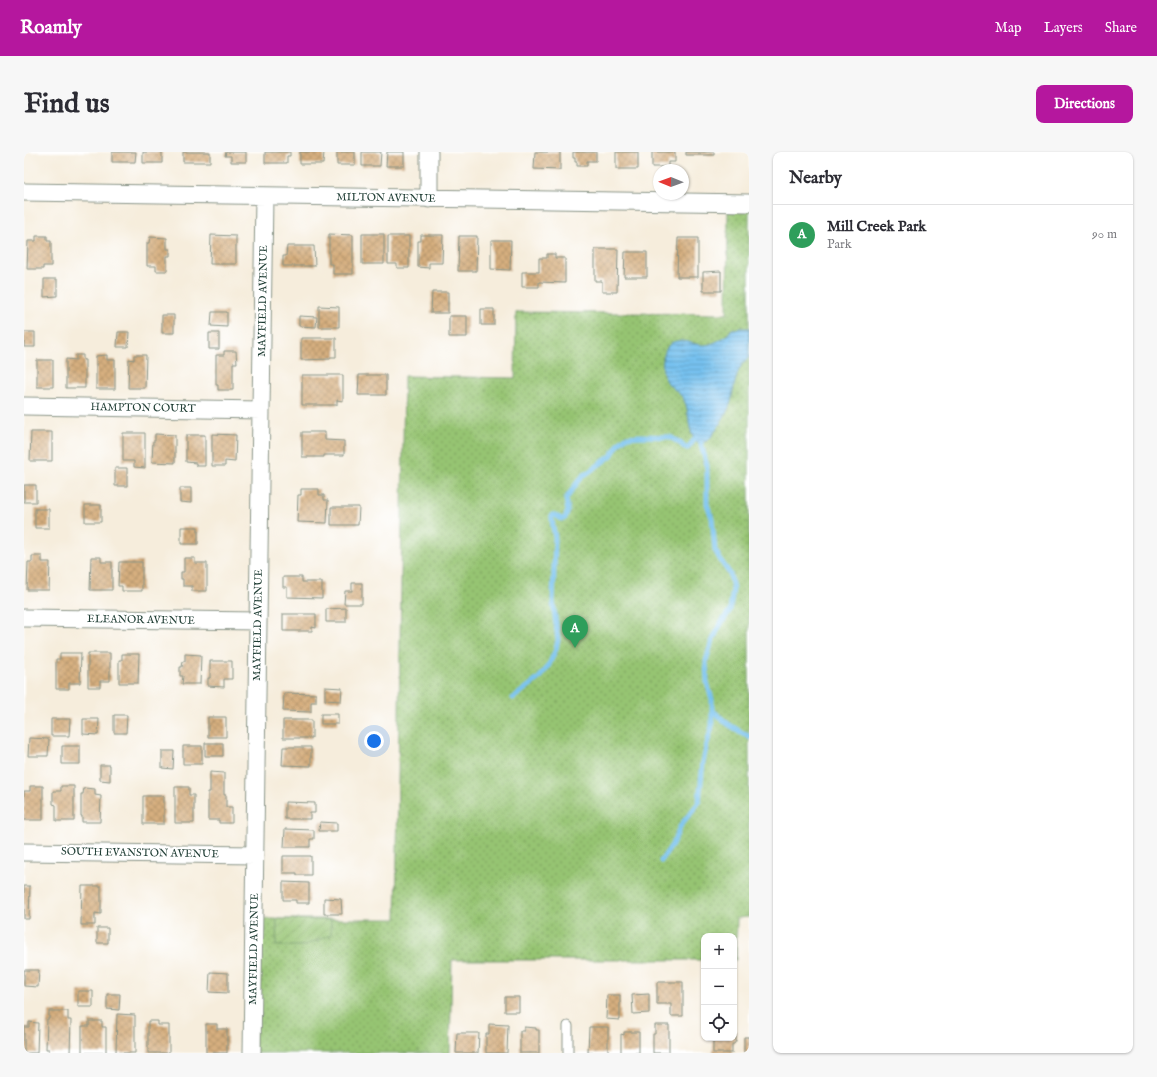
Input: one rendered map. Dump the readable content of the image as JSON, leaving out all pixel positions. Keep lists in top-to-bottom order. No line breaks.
{"streets":{"street":["MILTON AVENUE","MAYFIELD AVENUE","HAMPTON COURT","ELEANOR AVENUE","SOUTH EVANSTON AVENUE"]},"crossings":[["MILTON AVENUE","MAYFIELD AVENUE"],["MAYFIELD AVENUE","HAMPTON COURT"],["MAYFIELD AVENUE","ELEANOR AVENUE"],["MAYFIELD AVENUE","SOUTH EVANSTON AVENUE"]],"north":"left","page":{"header":"Roamly","nav":["Map","Layers","Share"],"buttons":"Directions","title":"Find us","heading":"Nearby","list":[{"mark":"A","name":"Mill Creek Park","note":"Park","value":"90 m"}],"pins":"A","map_buttons":["+","−"]}}
